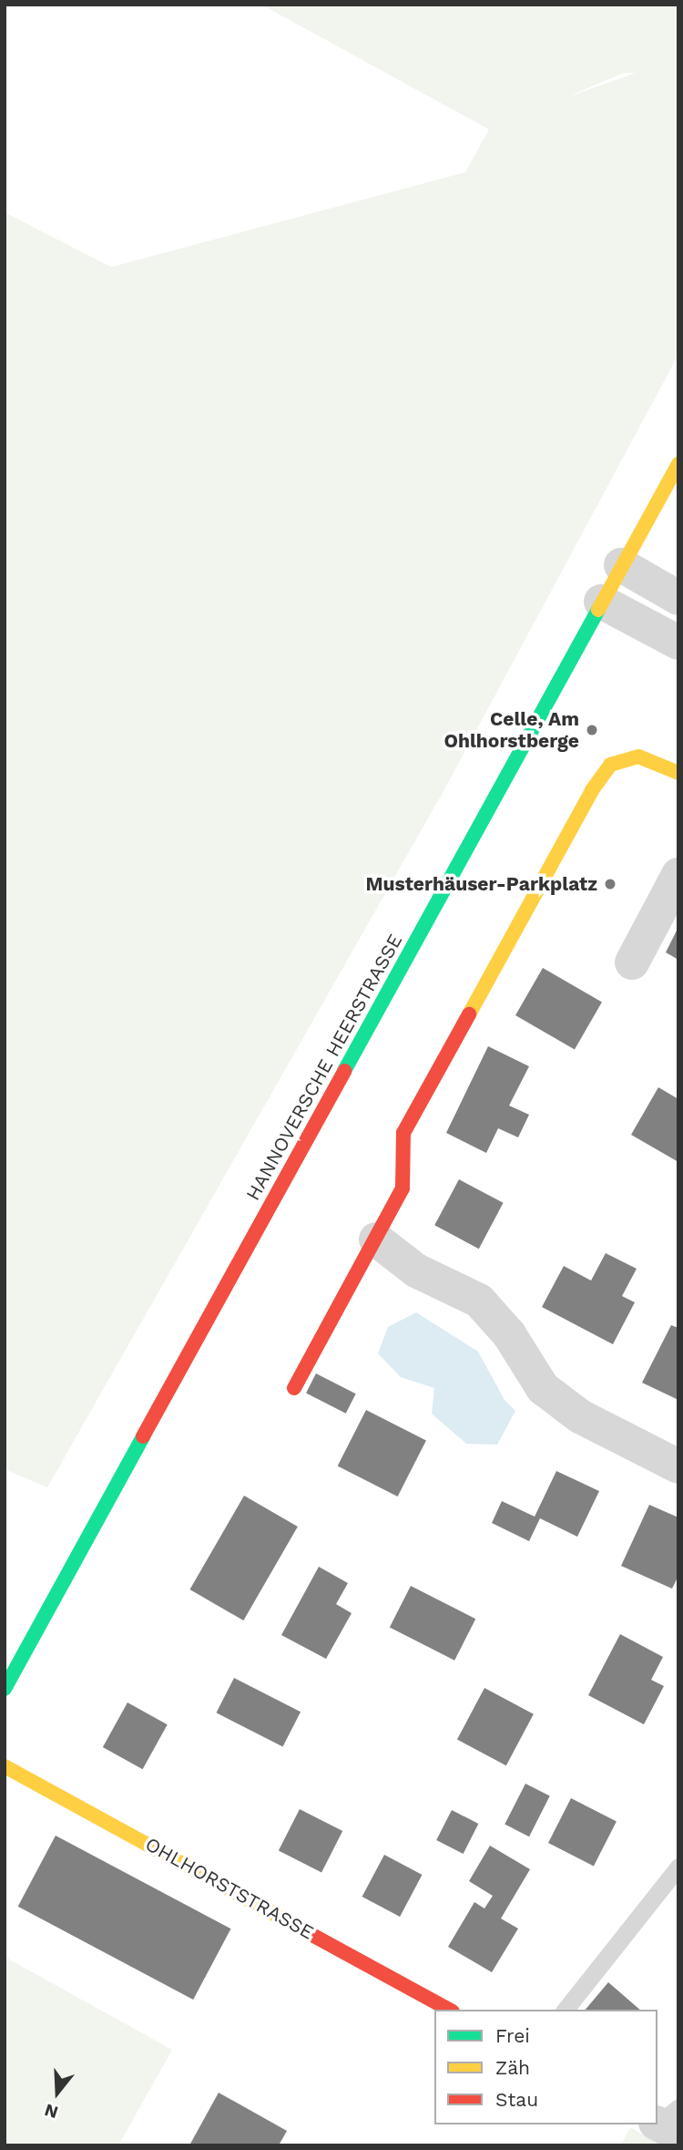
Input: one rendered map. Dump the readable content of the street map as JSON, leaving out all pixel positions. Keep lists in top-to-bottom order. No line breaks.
{"streets":{"main road":["HANNOVERSCHE HEERSTRASSE","OHLHORSTSTRASSE"]},"places":["Celle, Am Ohlhorstberge","Musterhäuser-Parkplatz"],"legend":["Frei","Zäh","Stau"],"north":"bottom"}
